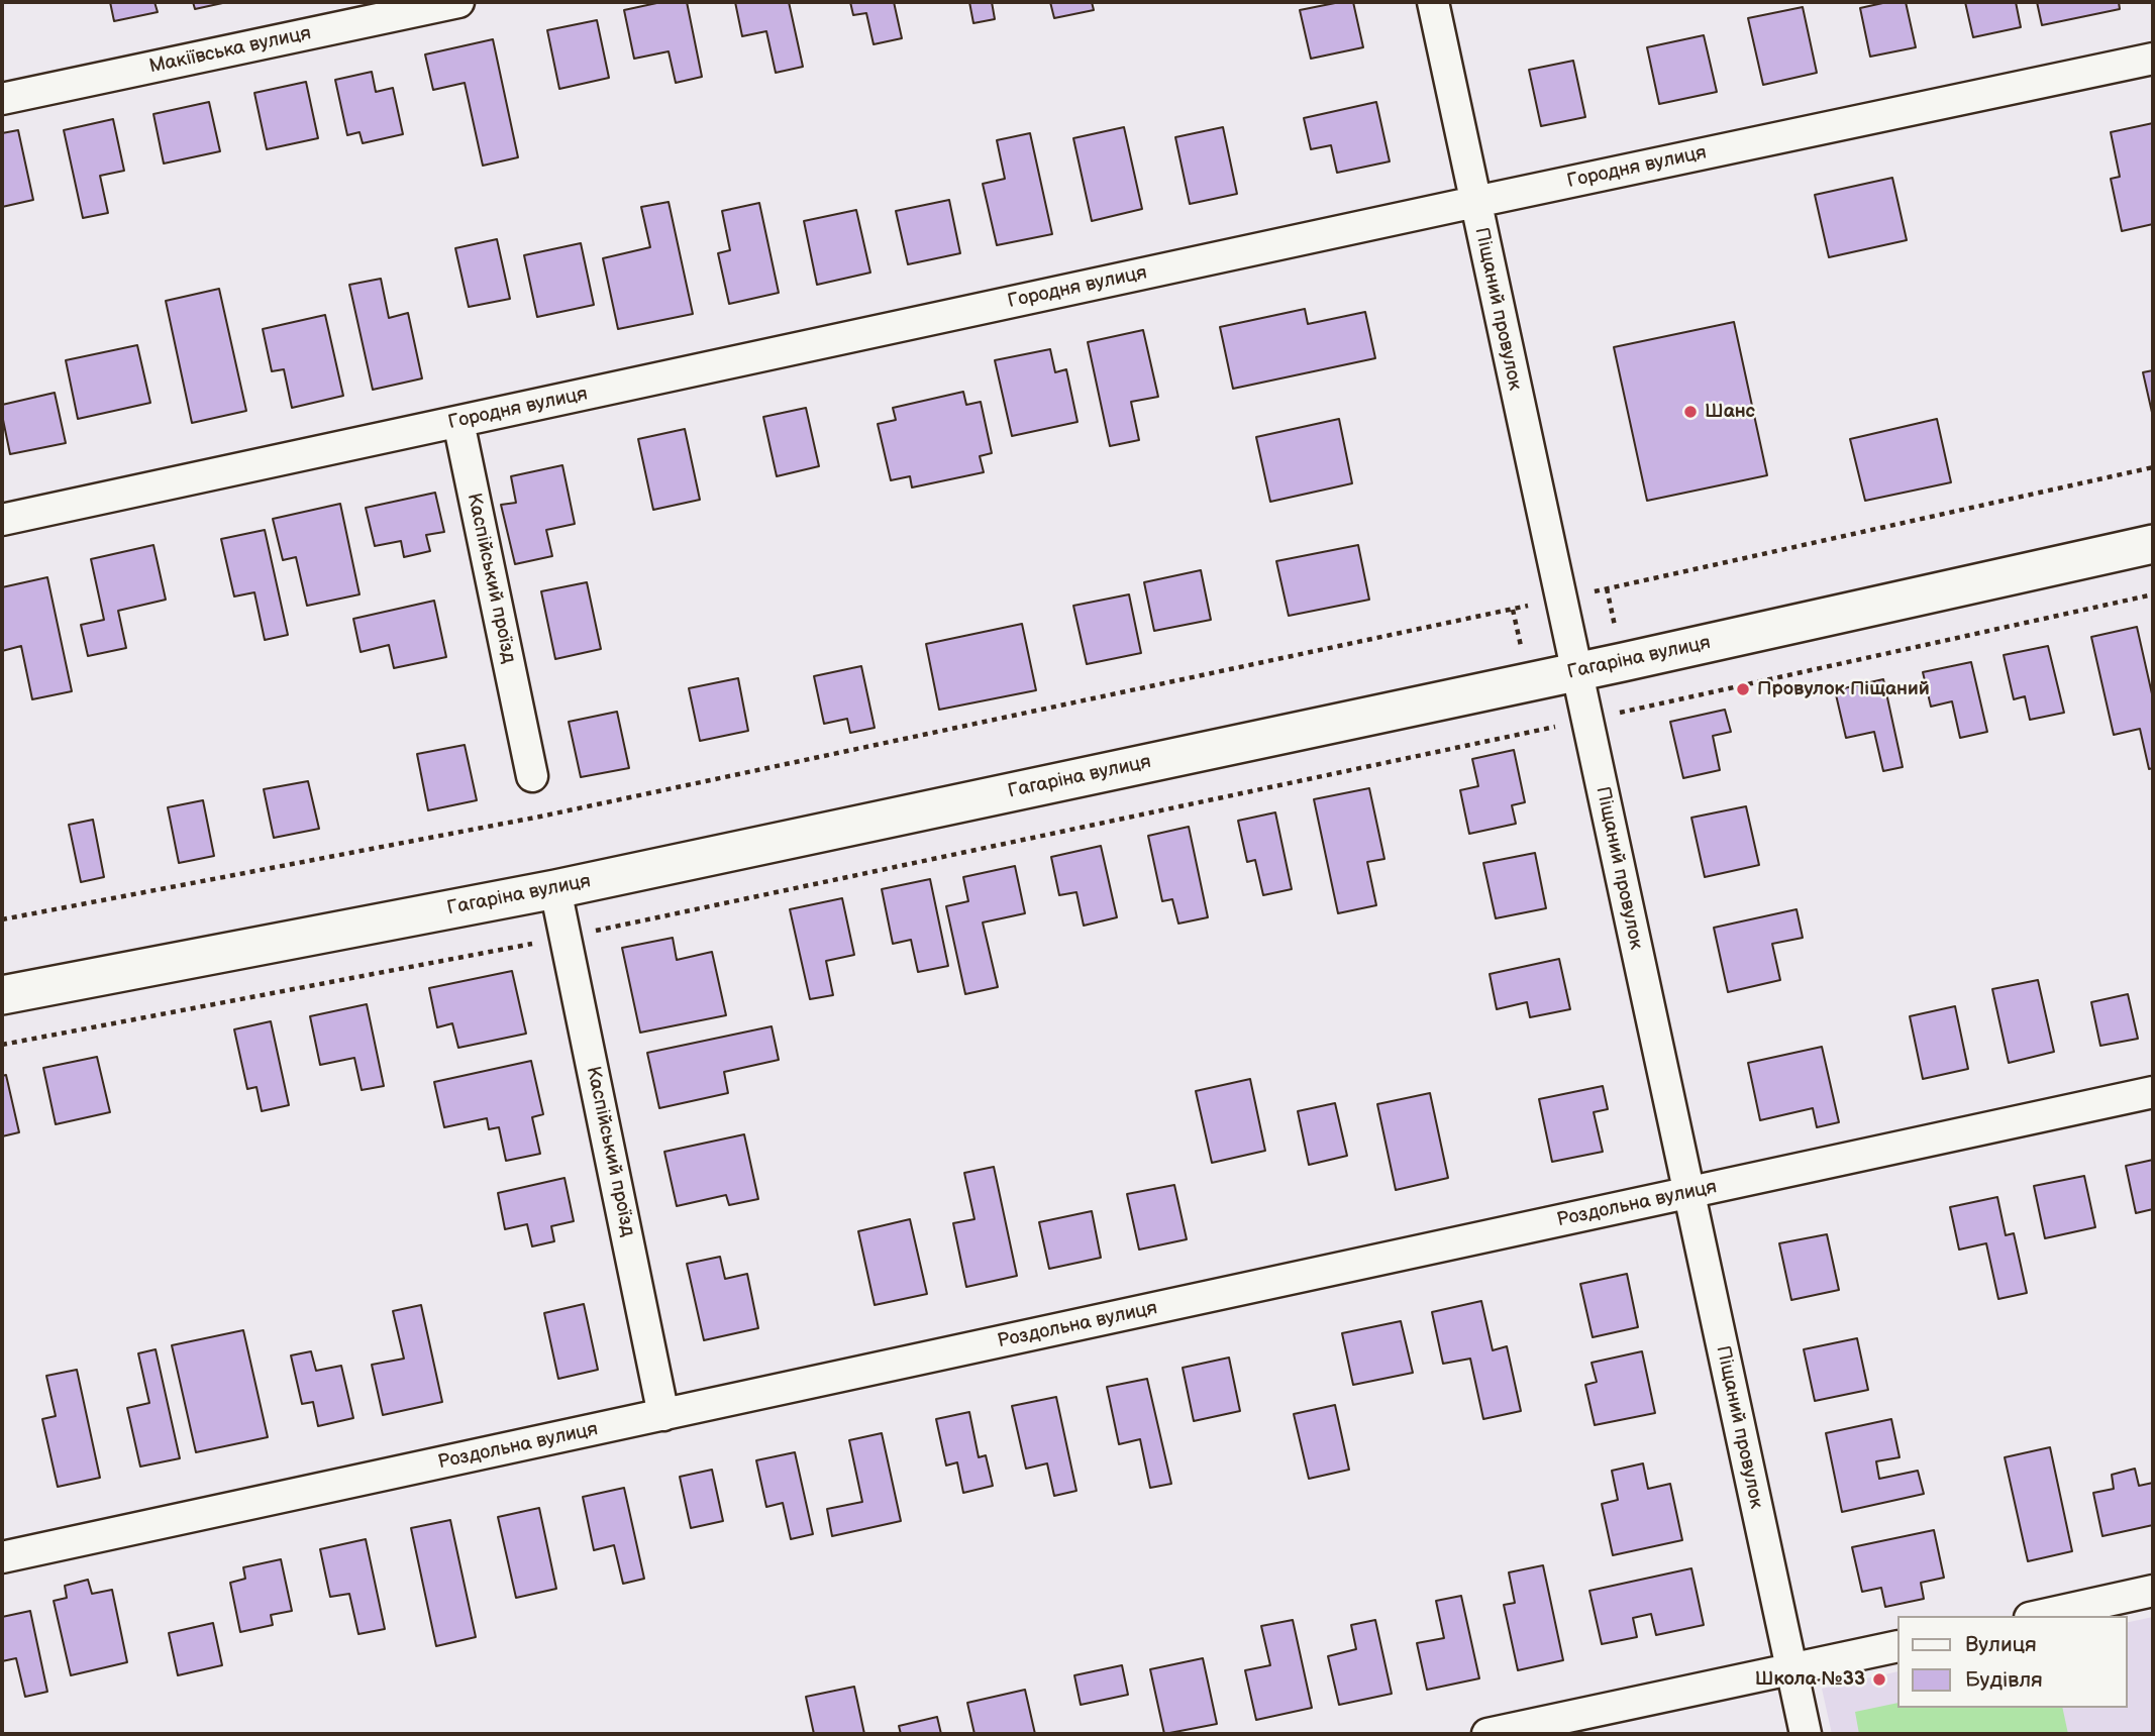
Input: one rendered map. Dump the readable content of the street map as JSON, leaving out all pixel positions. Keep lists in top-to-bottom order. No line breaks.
{"streets":{"street":["Макіївська вулиця","Городня вулиця","Піщаний провулок","Каспійський проїзд","Гагаріна вулиця","Роздольна вулиця"]},"crossings":[["Городня вулиця","Піщаний провулок"],["Городня вулиця","Каспійський проїзд"],["Піщаний провулок","Гагаріна вулиця"],["Піщаний провулок","Роздольна вулиця"],["Каспійський проїзд","Гагаріна вулиця"],["Каспійський проїзд","Роздольна вулиця"]],"places":["Шанс","Провулок Піщаний","Школа №33"],"legend":["Вулиця","Будівля"]}
